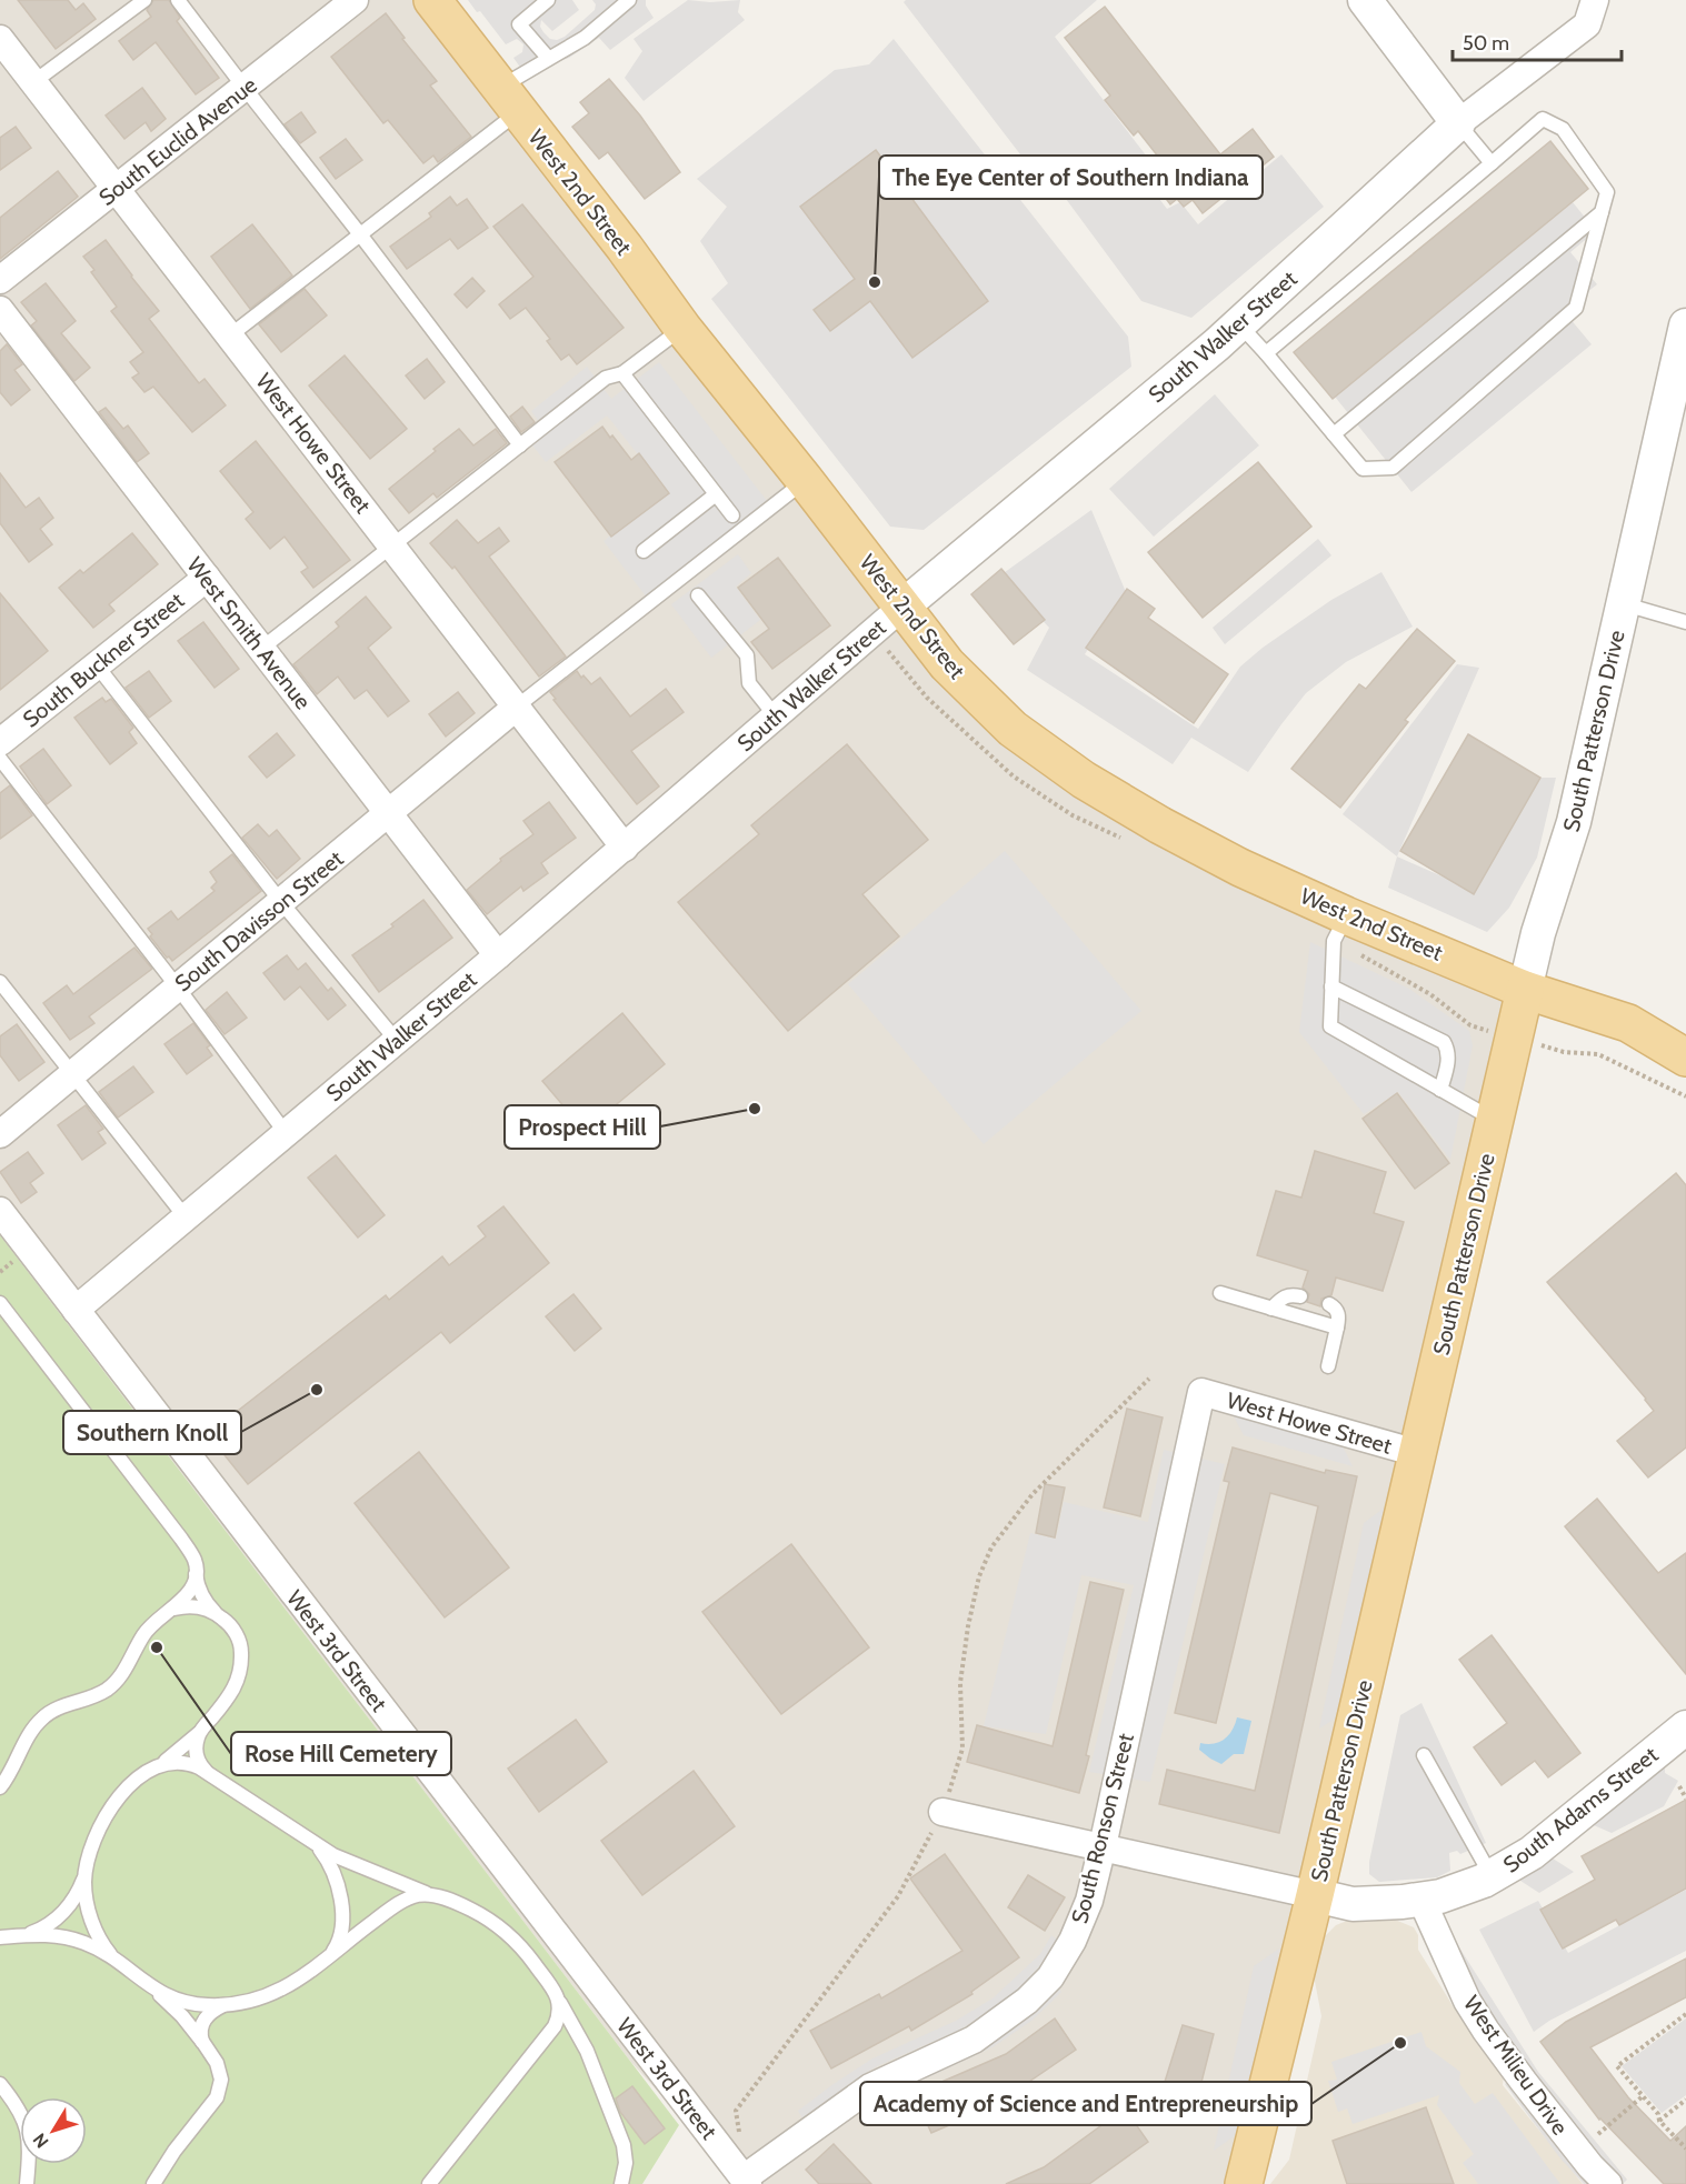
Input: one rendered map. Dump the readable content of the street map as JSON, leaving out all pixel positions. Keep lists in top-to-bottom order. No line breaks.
{"streets":{"main road":["West 2nd Street","South Patterson Drive"],"street":["South Euclid Avenue","South Walker Street","West Howe Street","West Smith Avenue","South Buckner Street","South Davisson Street","West 3rd Street","South Adams Street","South Ronson Street","West Milieu Drive"]},"crossings":[["South Euclid Avenue","West Howe Street"],["West 2nd Street","South Walker Street"],["West 2nd Street","South Patterson Drive"],["South Walker Street","West Howe Street"],["South Walker Street","West Smith Avenue"],["South Walker Street","West 3rd Street"],["West Howe Street","South Patterson Drive"],["West Howe Street","South Davisson Street"],["West Howe Street","South Ronson Street"],["West Smith Avenue","South Buckner Street"],["West Smith Avenue","South Davisson Street"],["South Patterson Drive","South Adams Street"],["West 3rd Street","South Ronson Street"],["South Adams Street","West Milieu Drive"]],"places":["The Eye Center of Southern Indiana","Prospect Hill","Southern Knoll","Rose Hill Cemetery","Academy of Science and Entrepreneurship"],"scale_bar":"50 m","north":"bottom left"}
